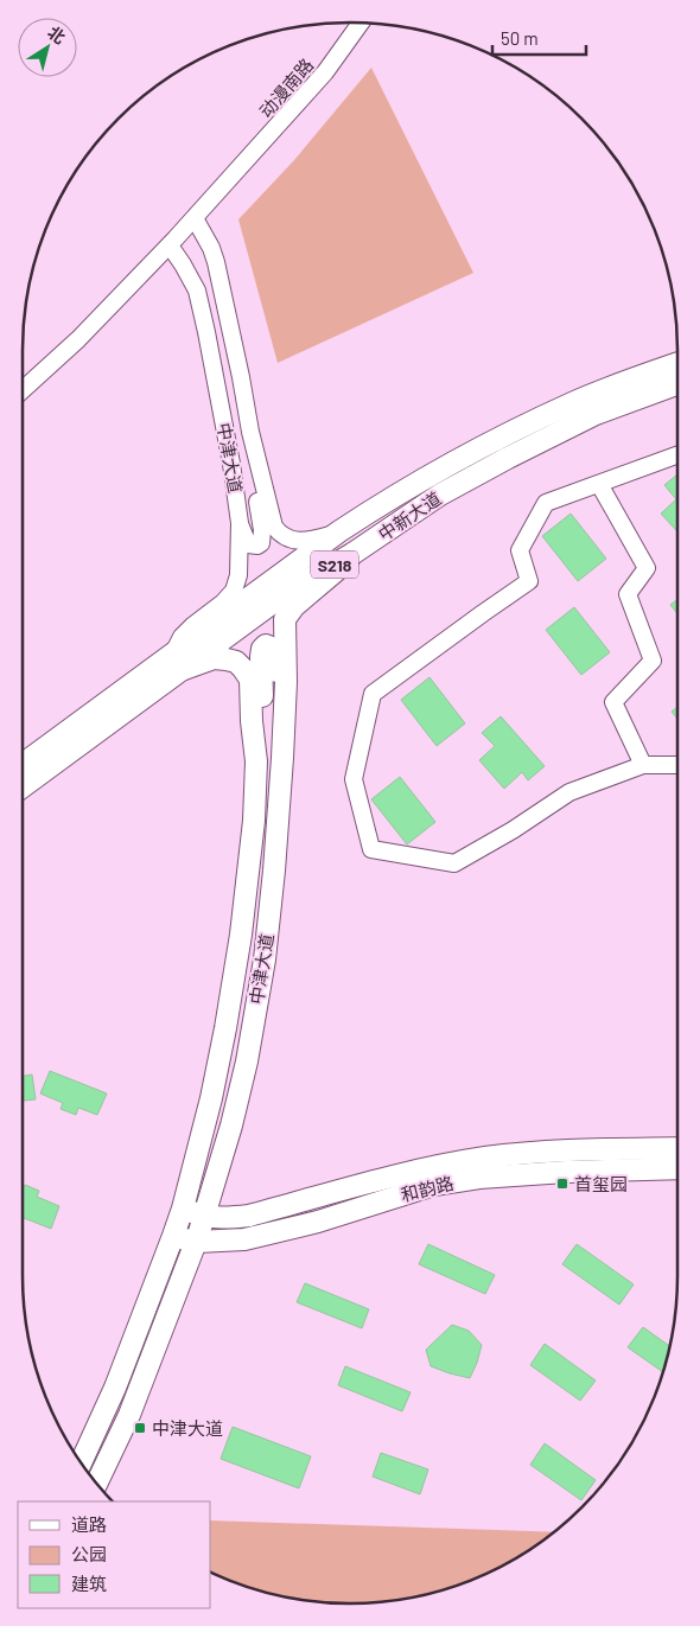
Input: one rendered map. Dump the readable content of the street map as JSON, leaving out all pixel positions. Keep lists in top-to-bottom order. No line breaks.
{"streets":{"main road":["中津大道","中新大道","S218","和韵路"],"street":["动漫南路"]},"crossings":[["动漫南路","中津大道"],["中津大道","中新大道"],["中津大道","和韵路"]],"places":{"transit":["首玺园","中津大道"]},"legend":["道路","公园","建筑"],"scale_bar":"50 m","north":"top right"}
